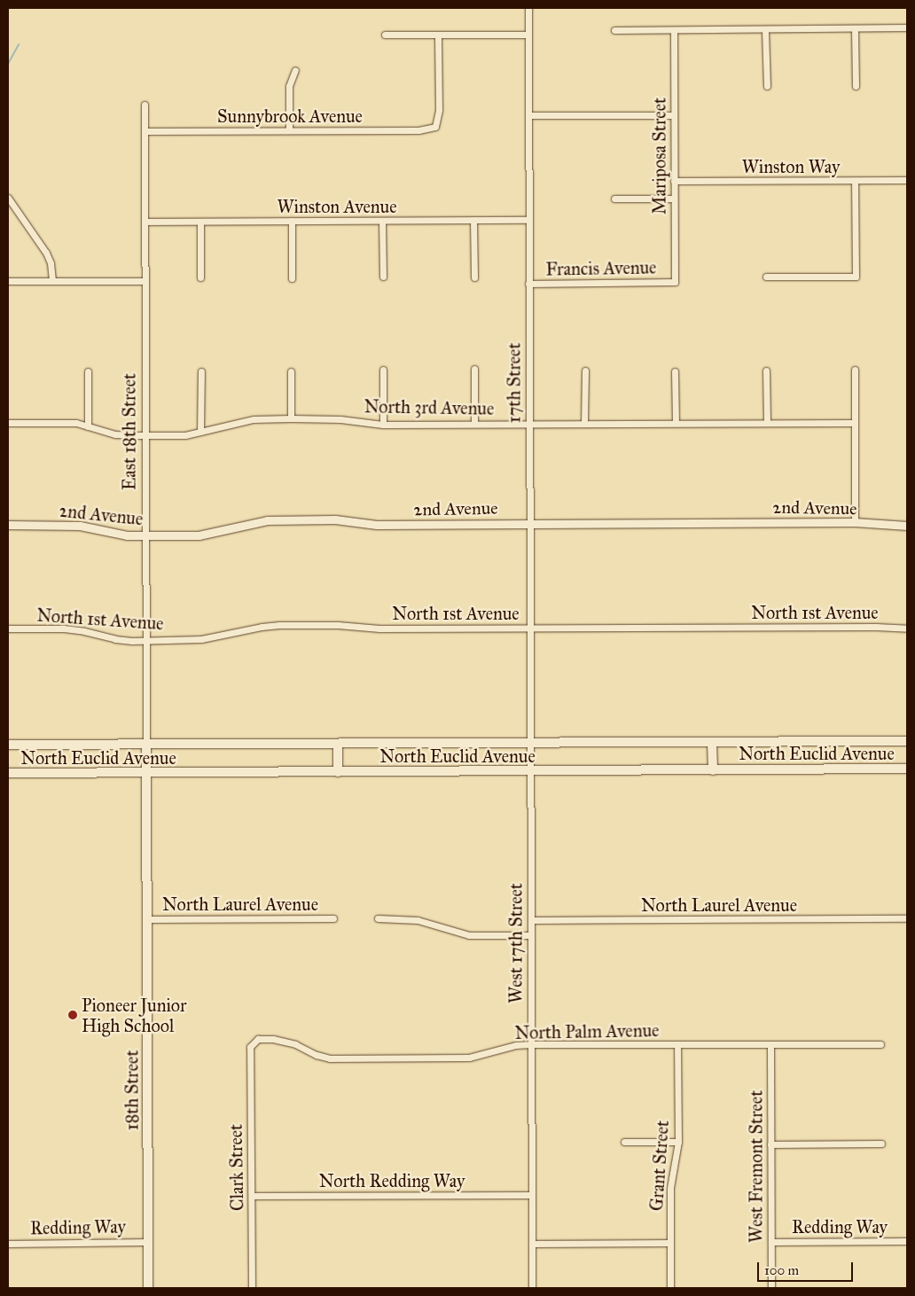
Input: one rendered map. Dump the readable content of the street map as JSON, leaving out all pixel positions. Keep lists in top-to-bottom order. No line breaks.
{"streets":{"main road":["East 18th Street","North Euclid Avenue","18th Street"],"street":["Sunnybrook Avenue","Mariposa Street","Winston Way","Winston Avenue","Francis Avenue","17th Street","North 3rd Avenue","2nd Avenue","North 1st Avenue","North Laurel Avenue","West 17th Street","North Palm Avenue","Grant Street","West Fremont Street","Clark Street","North Redding Way","Redding Way"]},"crossings":[["Sunnybrook Avenue","East 18th Street"],["Mariposa Street","Winston Way"],["Mariposa Street","Francis Avenue"],["Winston Avenue","17th Street"],["Winston Avenue","East 18th Street"],["Francis Avenue","17th Street"],["17th Street","North 3rd Avenue"],["17th Street","2nd Avenue"],["17th Street","North 1st Avenue"],["17th Street","North Euclid Avenue"],["17th Street","West 17th Street"],["North 3rd Avenue","East 18th Street"],["East 18th Street","2nd Avenue"],["East 18th Street","North 1st Avenue"],["East 18th Street","North Euclid Avenue"],["East 18th Street","18th Street"],["North Euclid Avenue","West 17th Street"],["North Euclid Avenue","18th Street"],["North Laurel Avenue","West 17th Street"],["North Laurel Avenue","18th Street"],["West 17th Street","North Palm Avenue"],["West 17th Street","North Redding Way"],["North Palm Avenue","Grant Street"],["North Palm Avenue","West Fremont Street"],["North Palm Avenue","Clark Street"],["18th Street","Redding Way"],["West Fremont Street","Redding Way"],["Clark Street","North Redding Way"]],"places":["Pioneer Junior High School"],"scale_bar":"100 m"}
